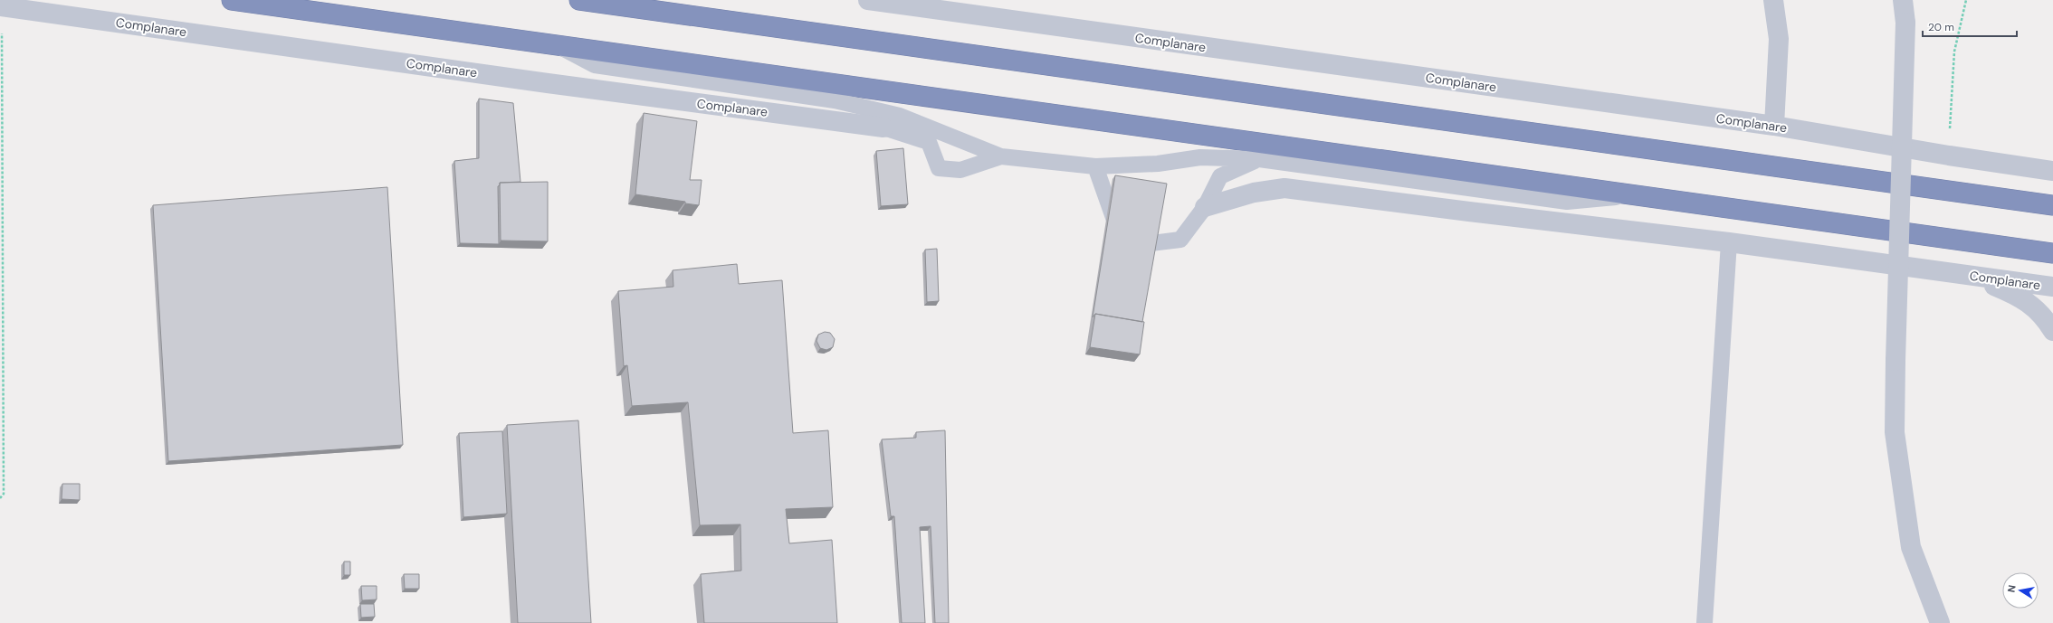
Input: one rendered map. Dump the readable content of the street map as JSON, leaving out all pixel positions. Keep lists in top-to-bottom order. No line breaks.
{"streets":{"street":["Complanare"]},"scale_bar":"20 m","north":"left"}
